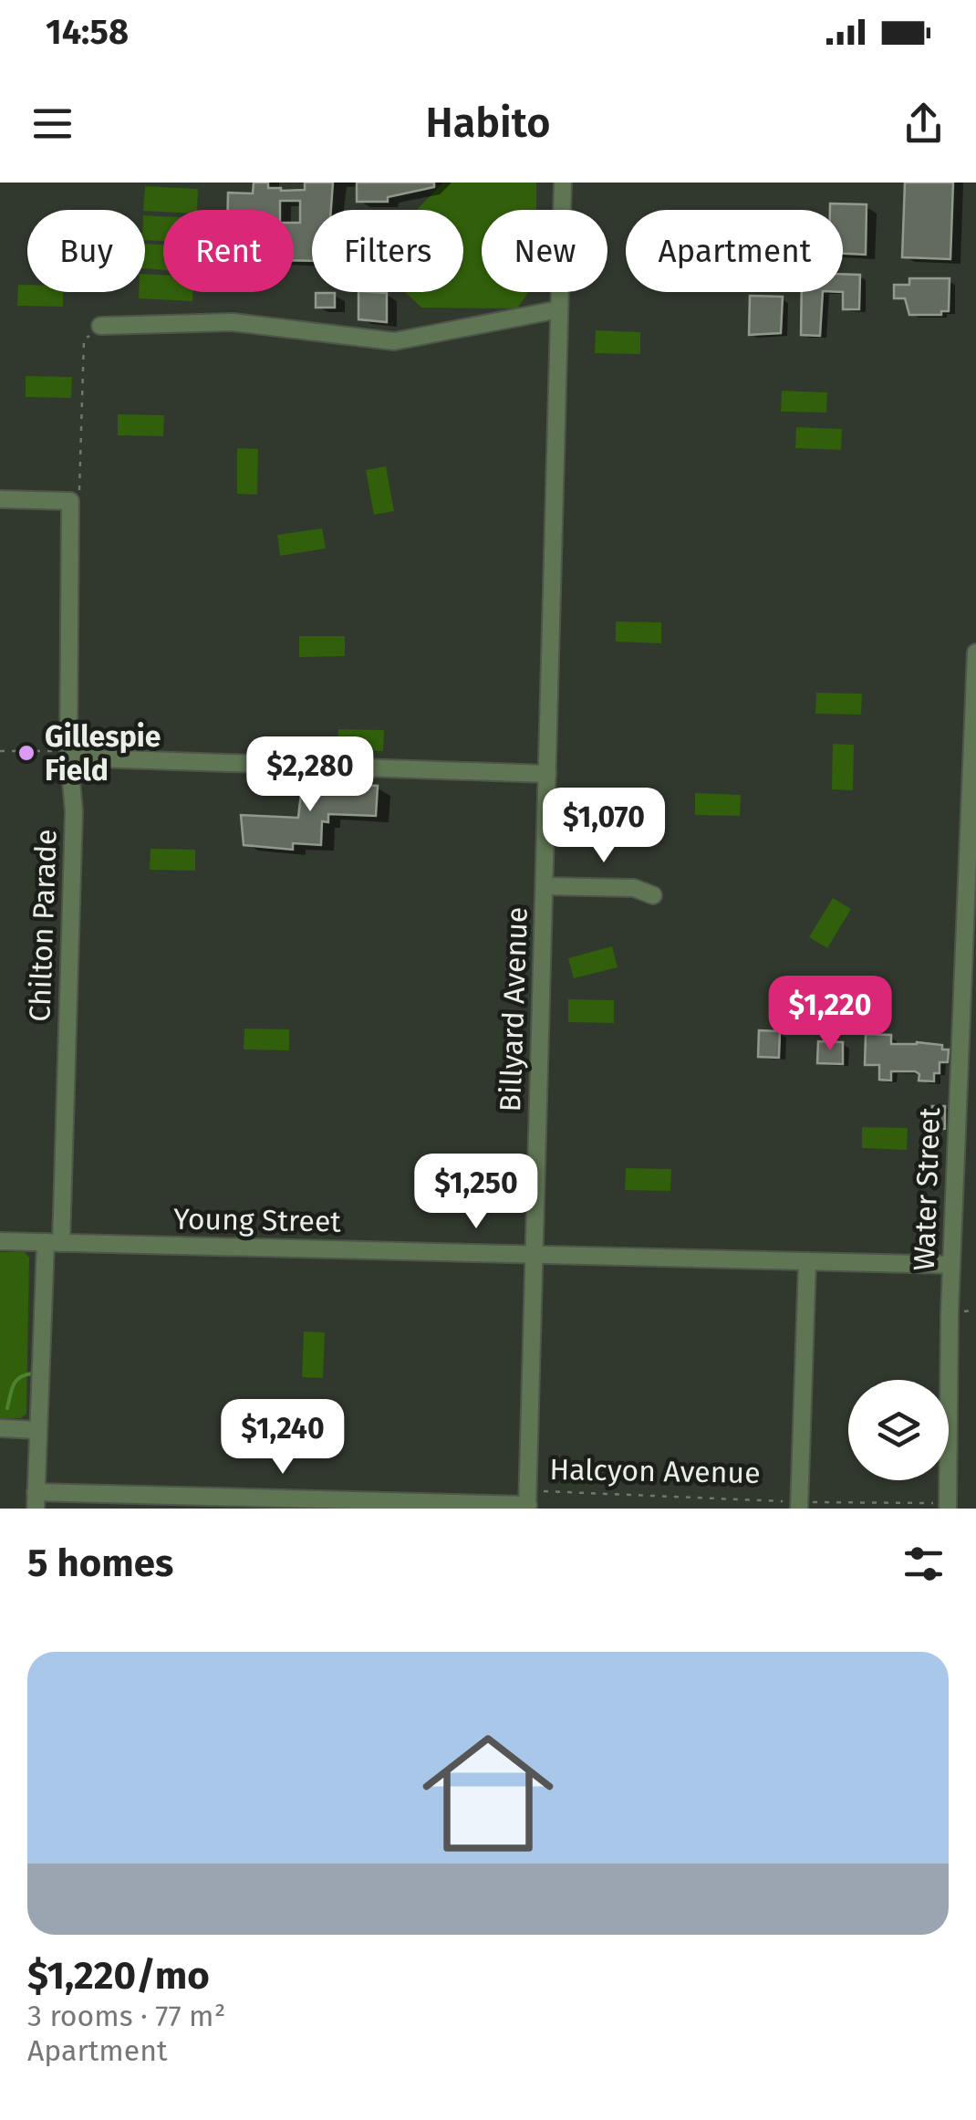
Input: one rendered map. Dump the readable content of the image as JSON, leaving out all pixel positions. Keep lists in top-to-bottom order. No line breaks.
{"streets":{"street":["Chilton Parade","Billyard Avenue","Water Street","Young Street","Halcyon Avenue"]},"crossings":[["Chilton Parade","Young Street"],["Chilton Parade","Halcyon Avenue"],["Billyard Avenue","Young Street"],["Billyard Avenue","Halcyon Avenue"],["Water Street","Young Street"],["Water Street","Halcyon Avenue"]],"places":["Gillespie Field"],"page":{"status":"14:58","header":"Habito","chip":["Buy","Rent","Filters","New","Apartment"],"price":["$2,280","$1,070","$1,220","$1,250","$1,240"],"heading":"5 homes","list":[{"name":"$1,220/mo","note":"3 rooms · 77 m² · Apartment"}]}}
